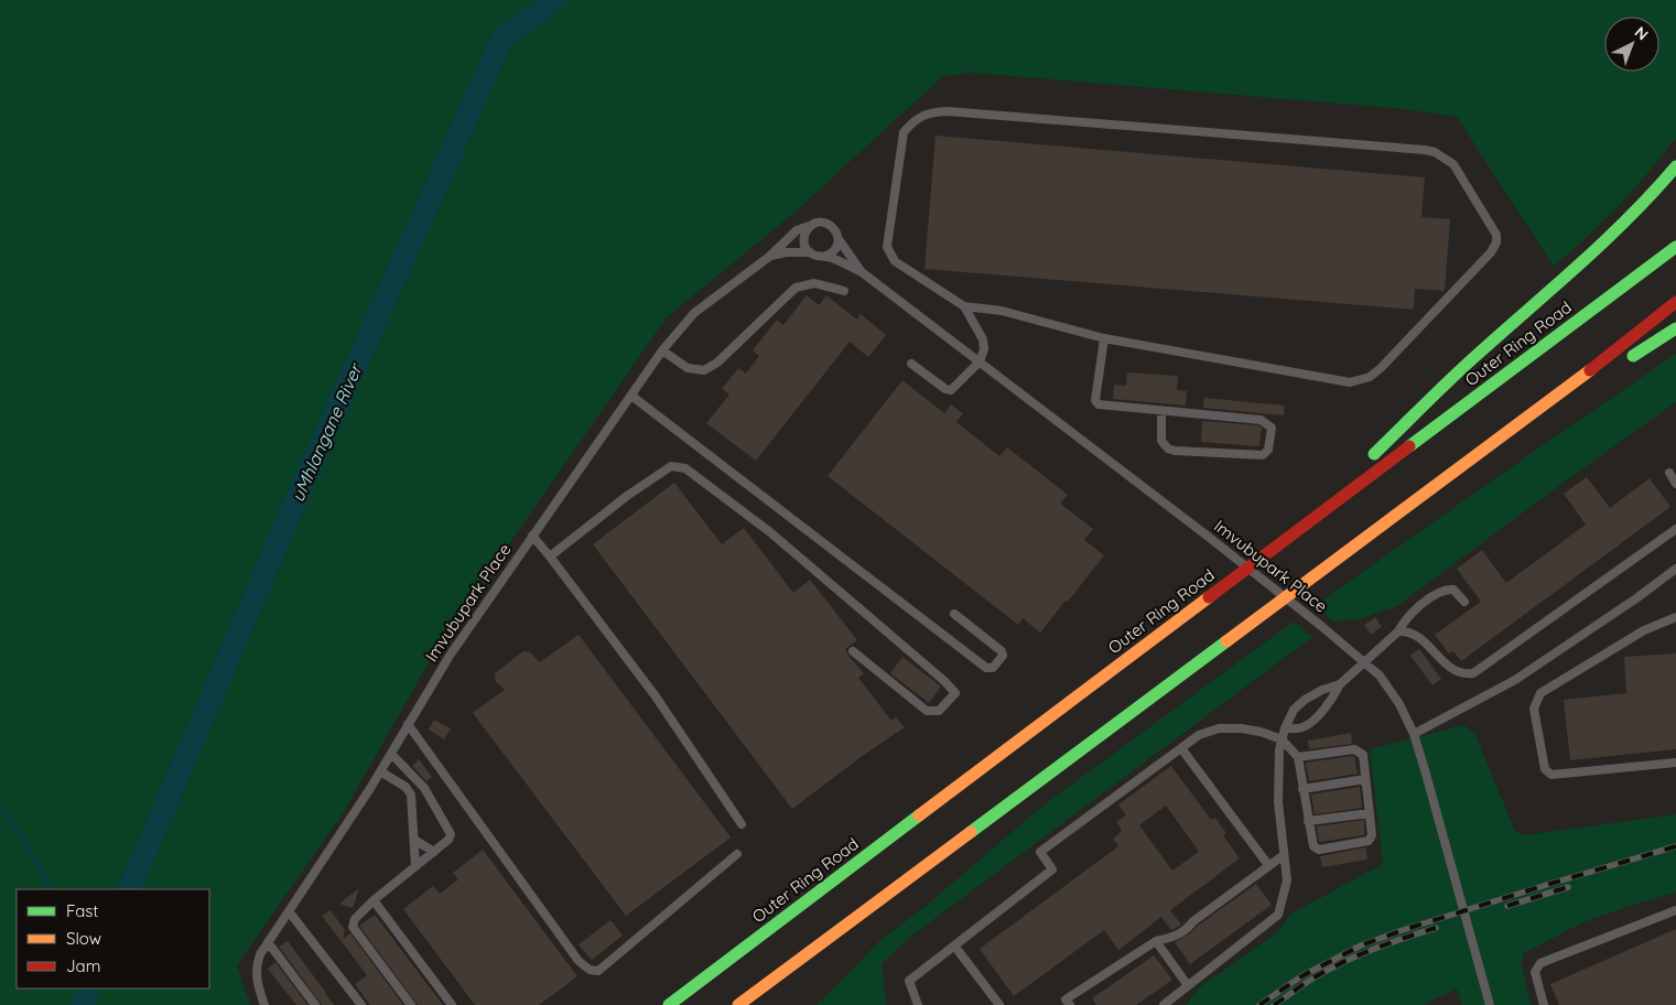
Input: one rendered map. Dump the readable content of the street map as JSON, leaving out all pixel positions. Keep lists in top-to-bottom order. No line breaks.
{"streets":{"highway":["Outer Ring Road"],"lane":["Imvubupark Place"]},"water":["uMhlangane River"],"legend":["Fast","Slow","Jam"],"north":"top right"}
